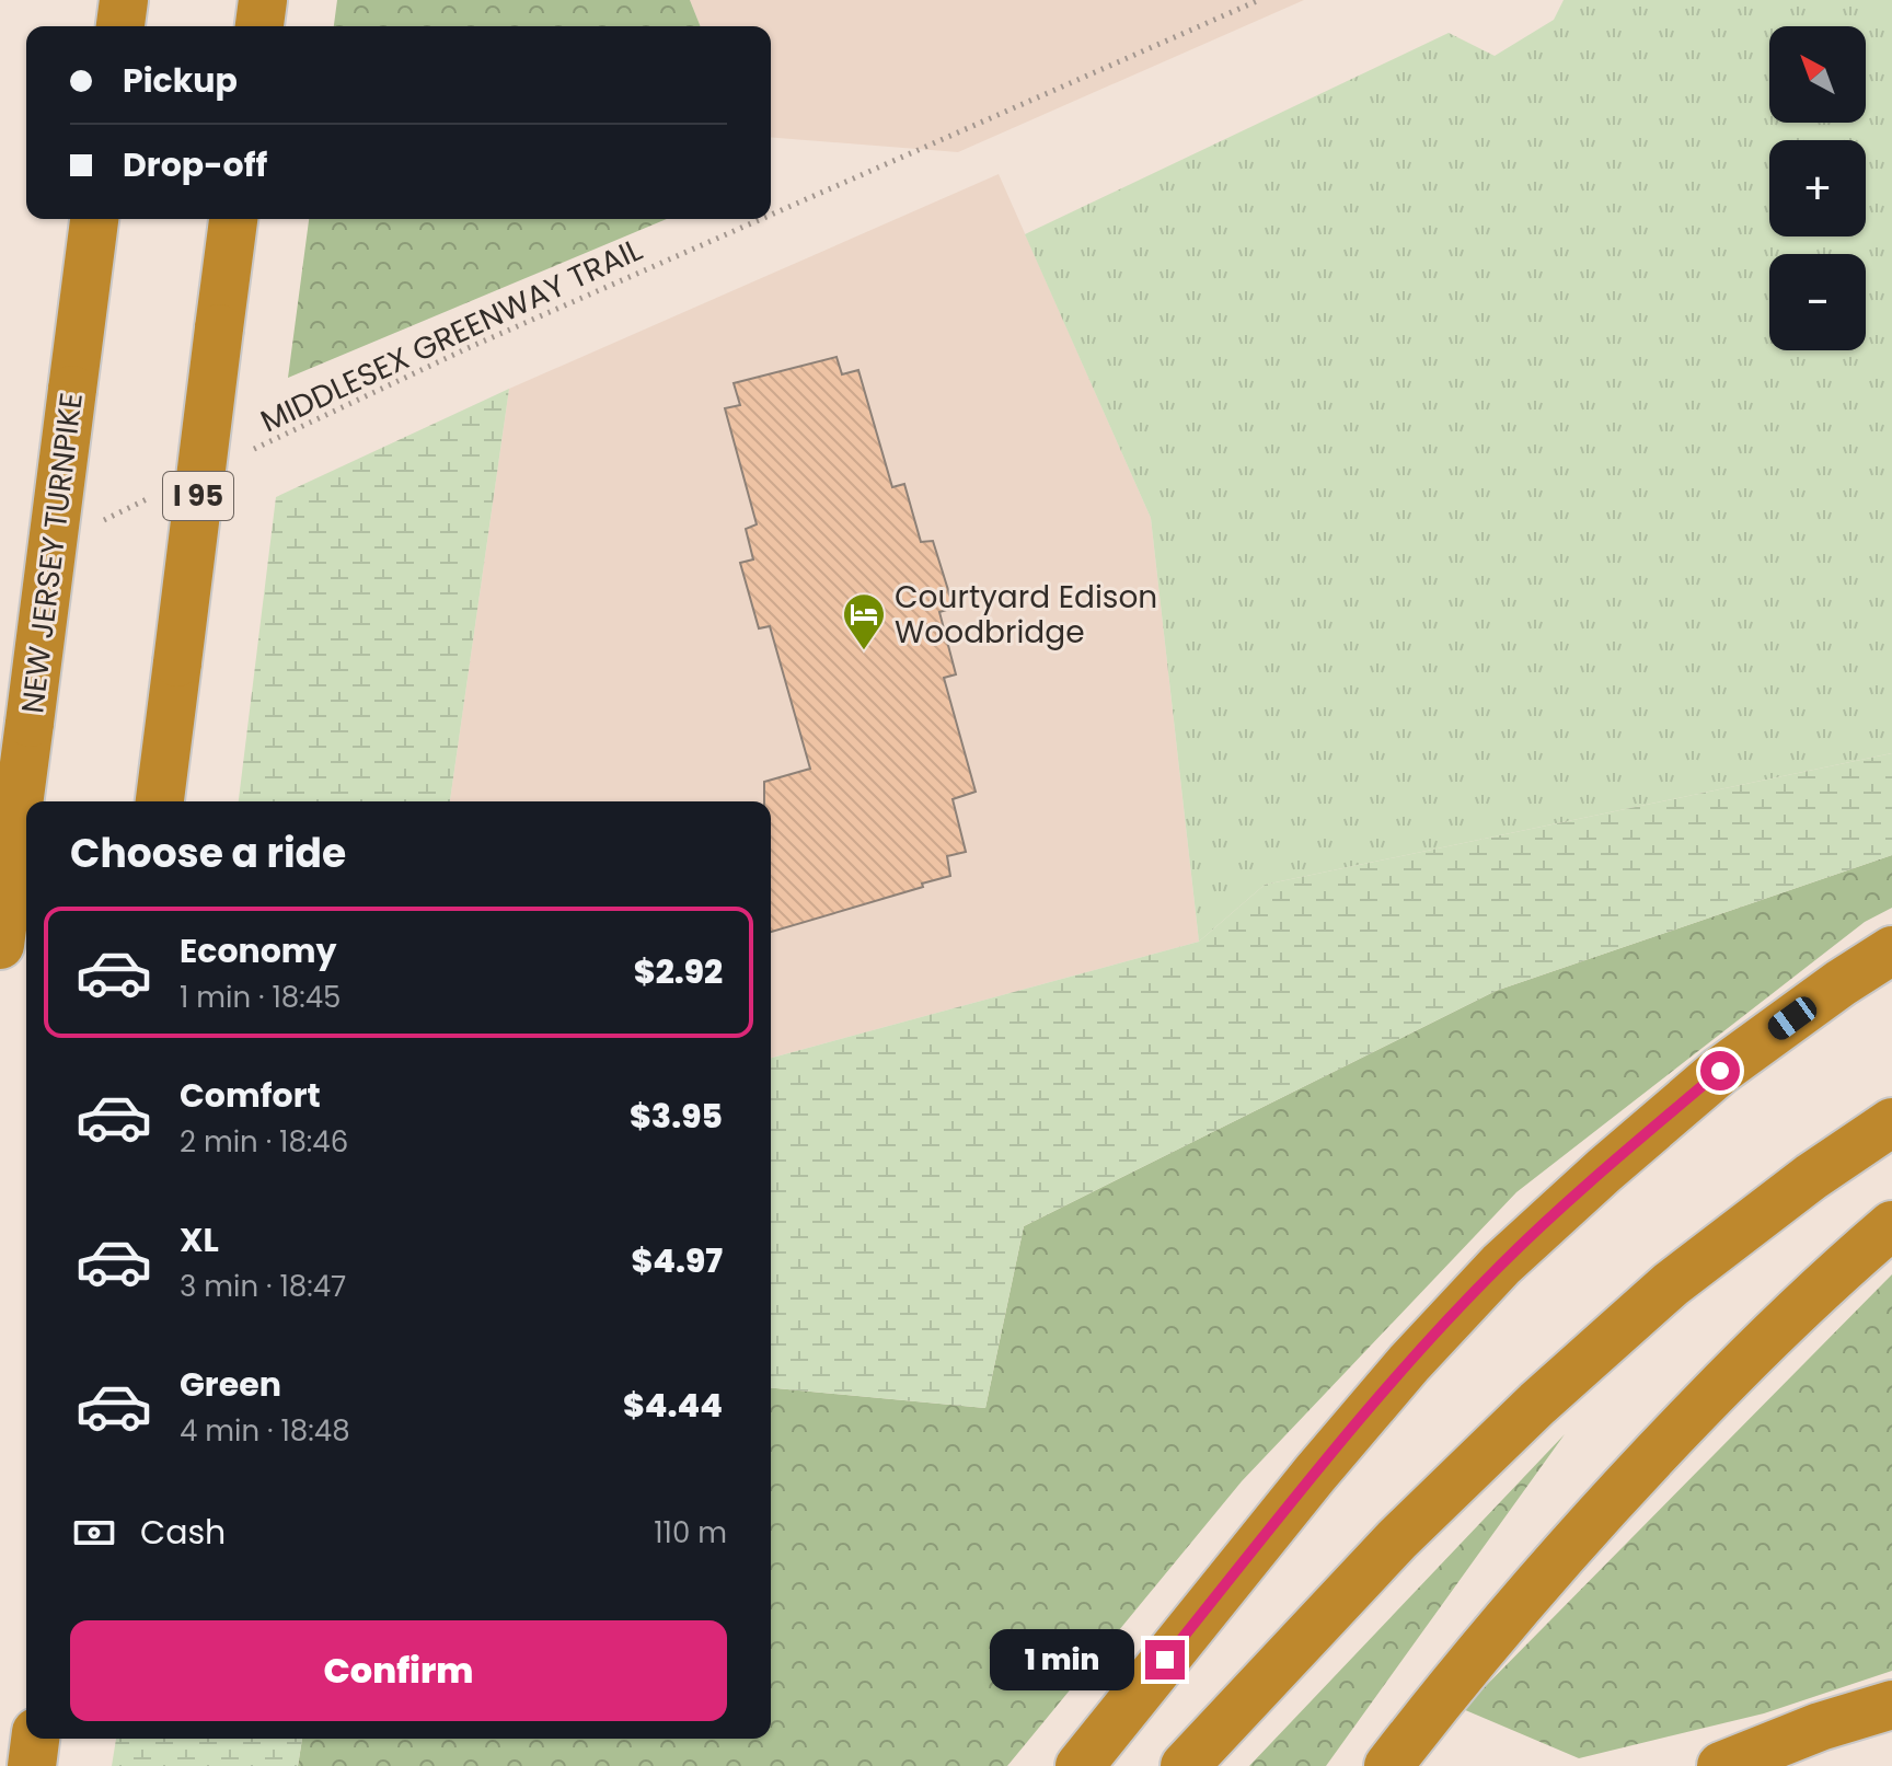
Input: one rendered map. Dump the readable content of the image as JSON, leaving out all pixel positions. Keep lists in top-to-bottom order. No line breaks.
{"streets":{"highway":["I 95","NEW JERSEY TURNPIKE"],"path":["MIDDLESEX GREENWAY TRAIL"]},"places":{"hotel":["Courtyard Edison Woodbridge"]},"north":"top left","page":{"map_buttons":["+","−"],"banner":["Pickup","Drop-off"],"heading":"Choose a ride","list":[{"name":"Economy","note":"1 min · 18:45","value":"$2.92"},{"name":"Comfort","note":"2 min · 18:46","value":"$3.95"},{"name":"XL","note":"3 min · 18:47","value":"$4.97"},{"name":"Green","note":"4 min · 18:48","value":"$4.44"}],"pay":["Cash","110 m"],"buttons":"Confirm","bubble":"1 min"}}
